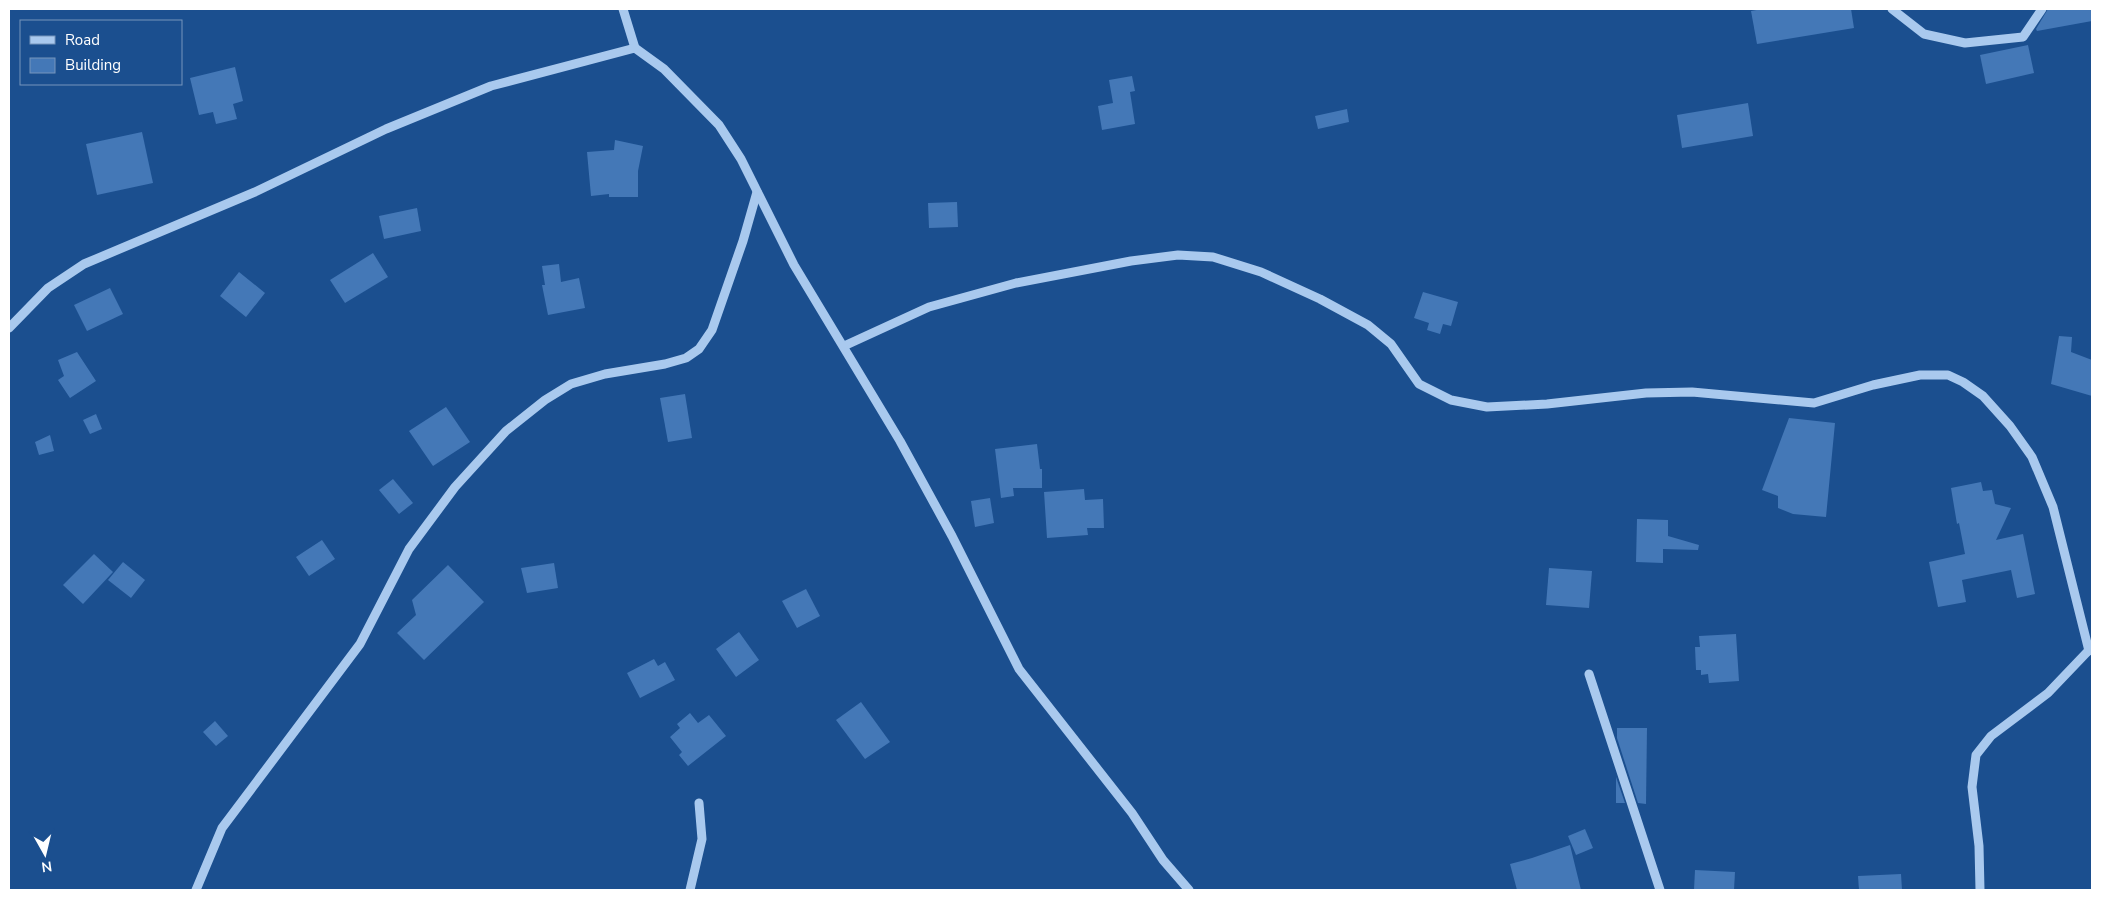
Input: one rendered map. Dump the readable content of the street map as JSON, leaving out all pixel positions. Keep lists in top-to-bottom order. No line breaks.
{"legend":["Road","Building"],"north":"bottom"}
